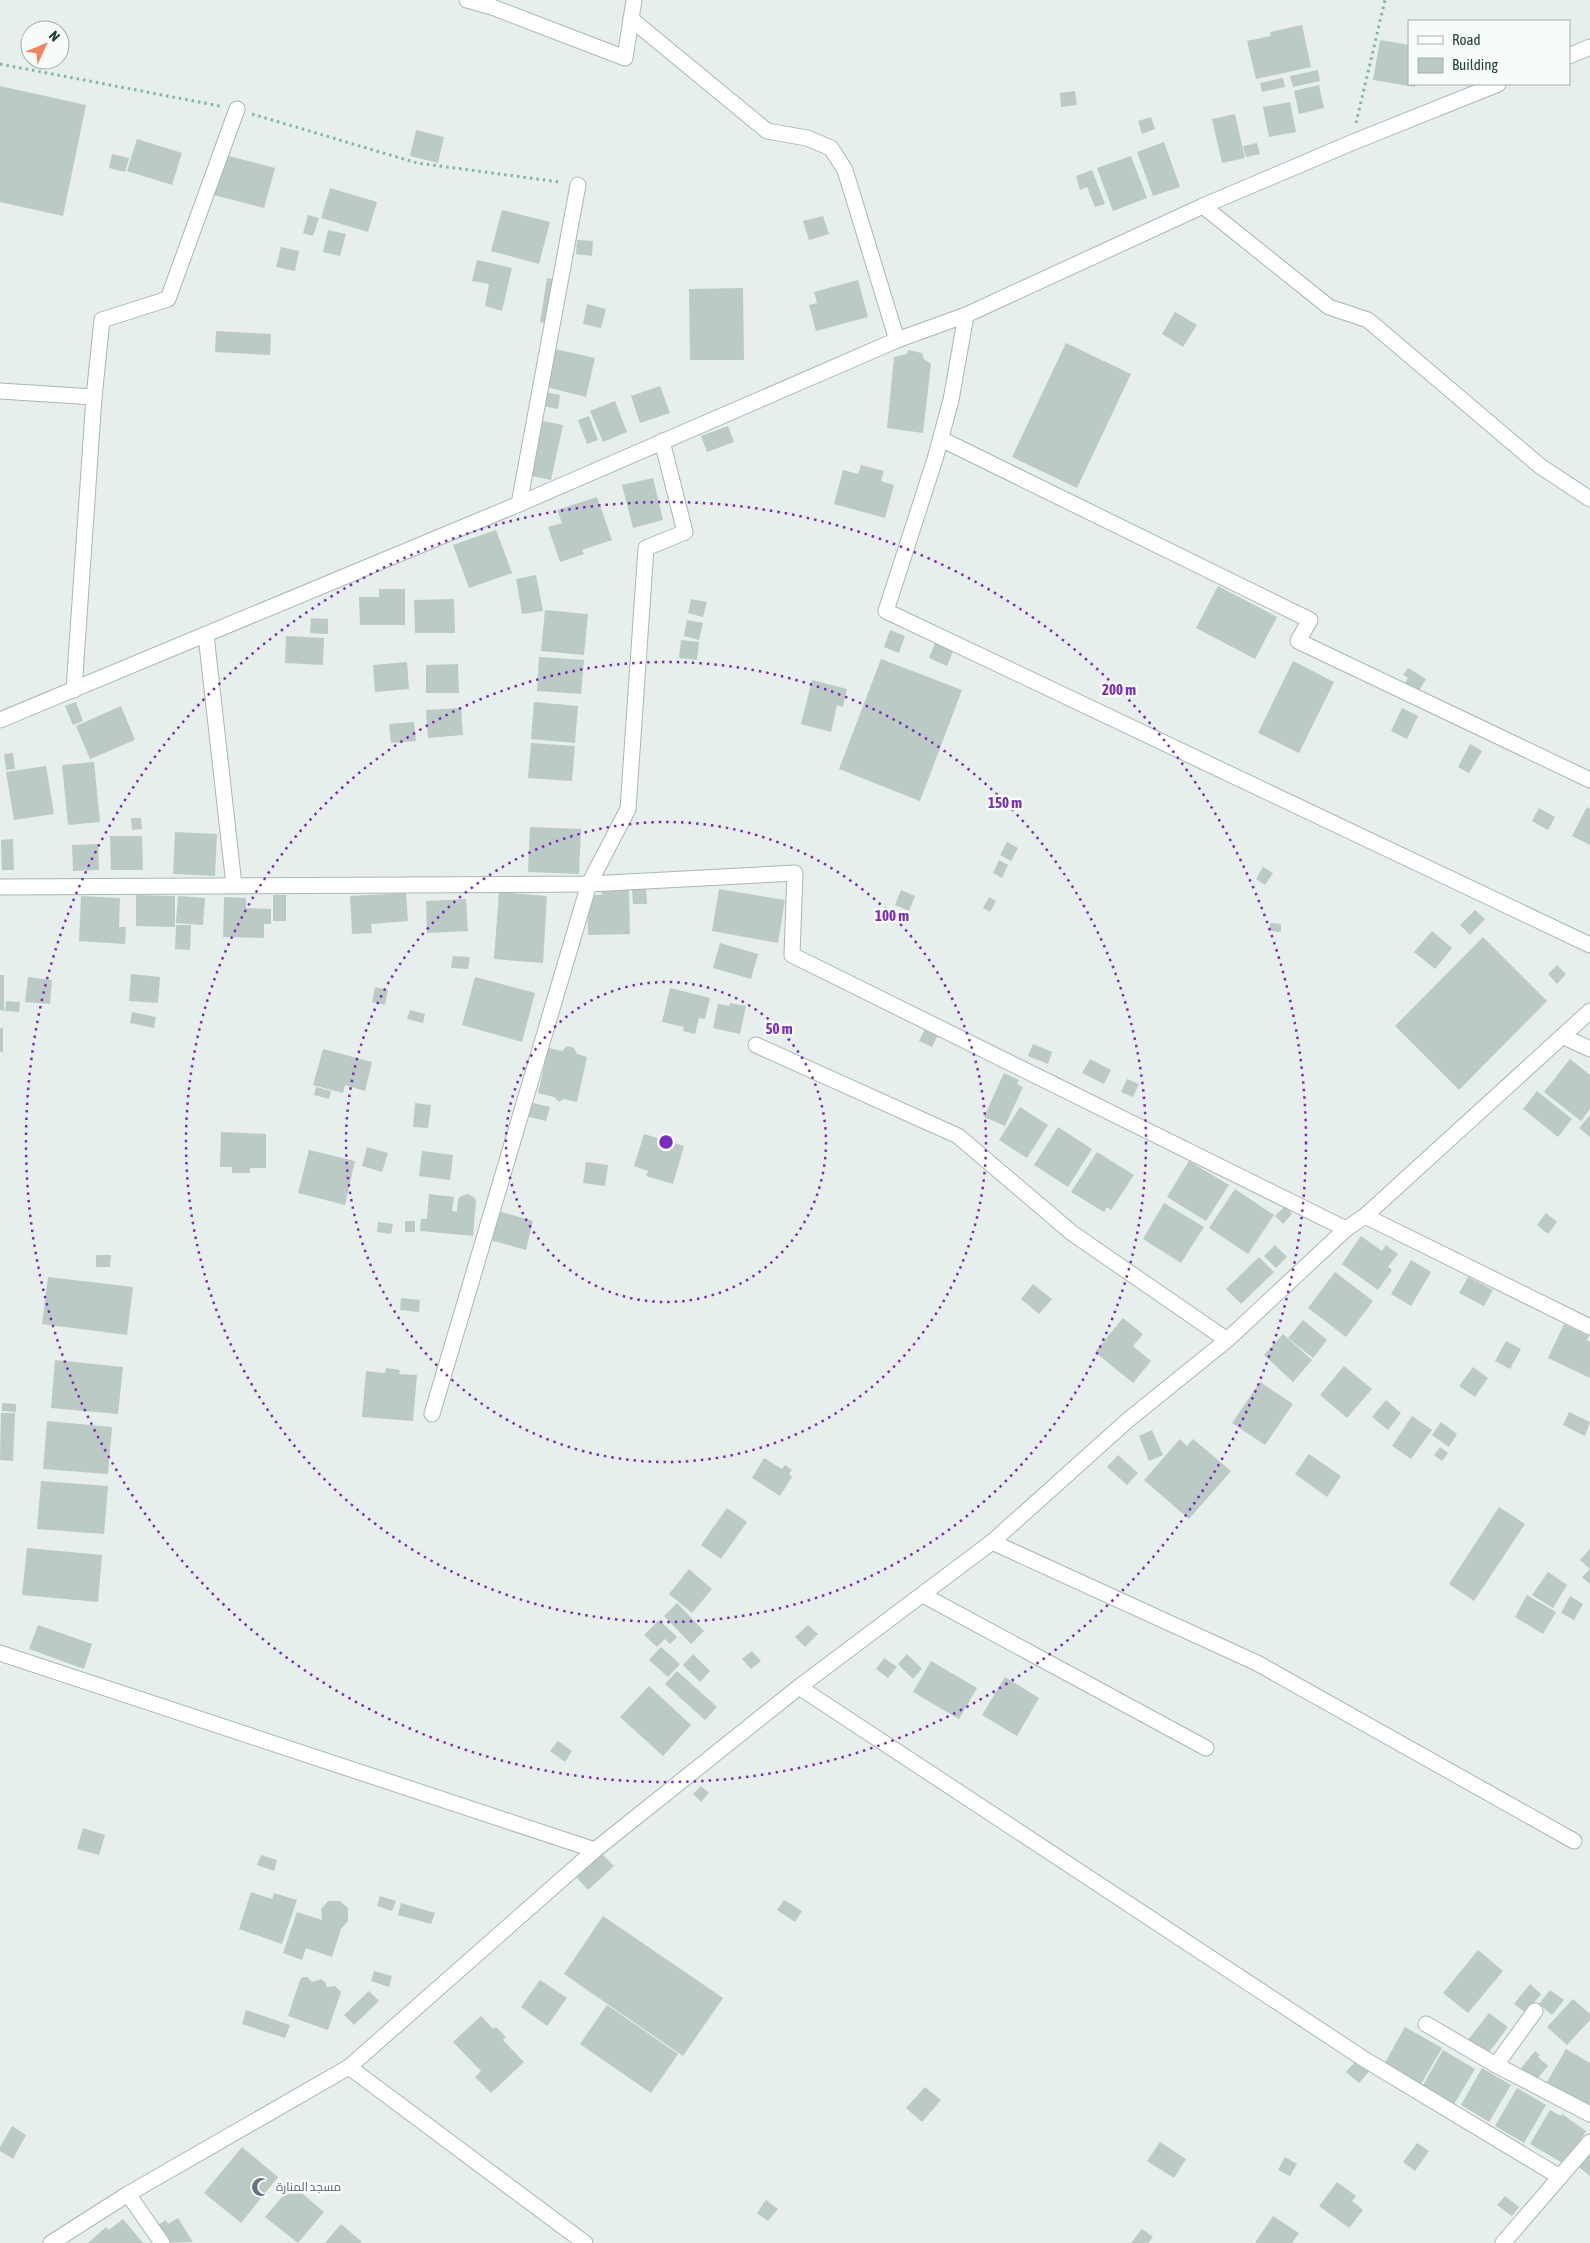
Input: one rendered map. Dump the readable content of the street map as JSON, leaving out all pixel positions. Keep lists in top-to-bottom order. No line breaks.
{"places":{"mosque":["مسجد المنارة"]},"legend":["Road","Building"],"north":"top right","rings":["200 m","150 m","100 m","50 m"]}
